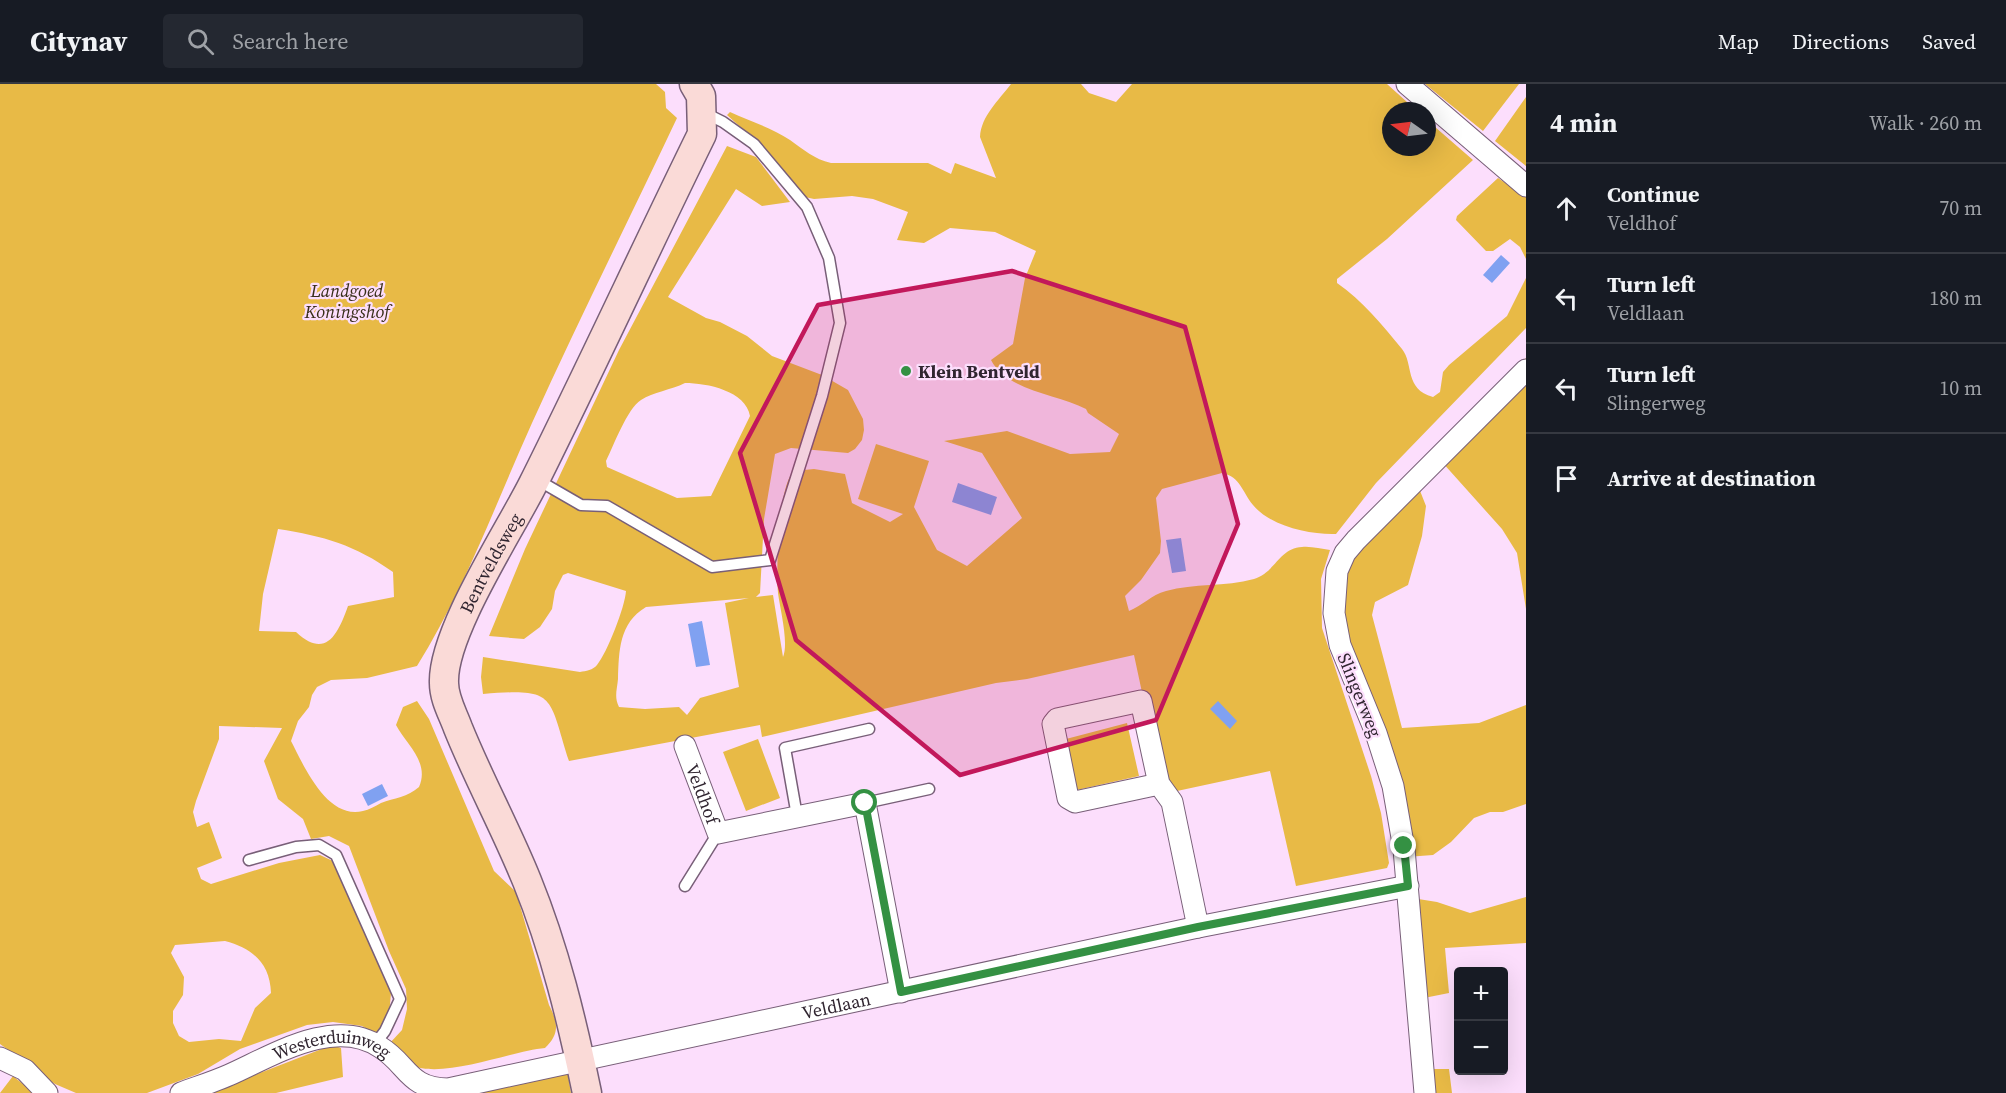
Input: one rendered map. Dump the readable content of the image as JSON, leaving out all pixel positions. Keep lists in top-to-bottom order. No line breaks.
{"streets":{"street":["Bentveldsweg","Slingerweg","Veldhof","Veldlaan","Westerduinweg"]},"crossings":[["Bentveldsweg","Veldlaan"],["Bentveldsweg","Westerduinweg"],["Slingerweg","Veldlaan"],["Veldlaan","Westerduinweg"]],"parks":["Landgoed Koningshof"],"places":["Klein Bentveld"],"north":"left","page":{"header":"Citynav","search":"Search here","nav":["Map","Directions","Saved"],"heading":["4 min","Walk · 260 m"],"list":[["Continue","Veldhof","70 m"],["Turn left","Veldlaan","180 m"],["Turn left","Slingerweg","10 m"],"Arrive at destination"],"map_buttons":["+","−"]}}
